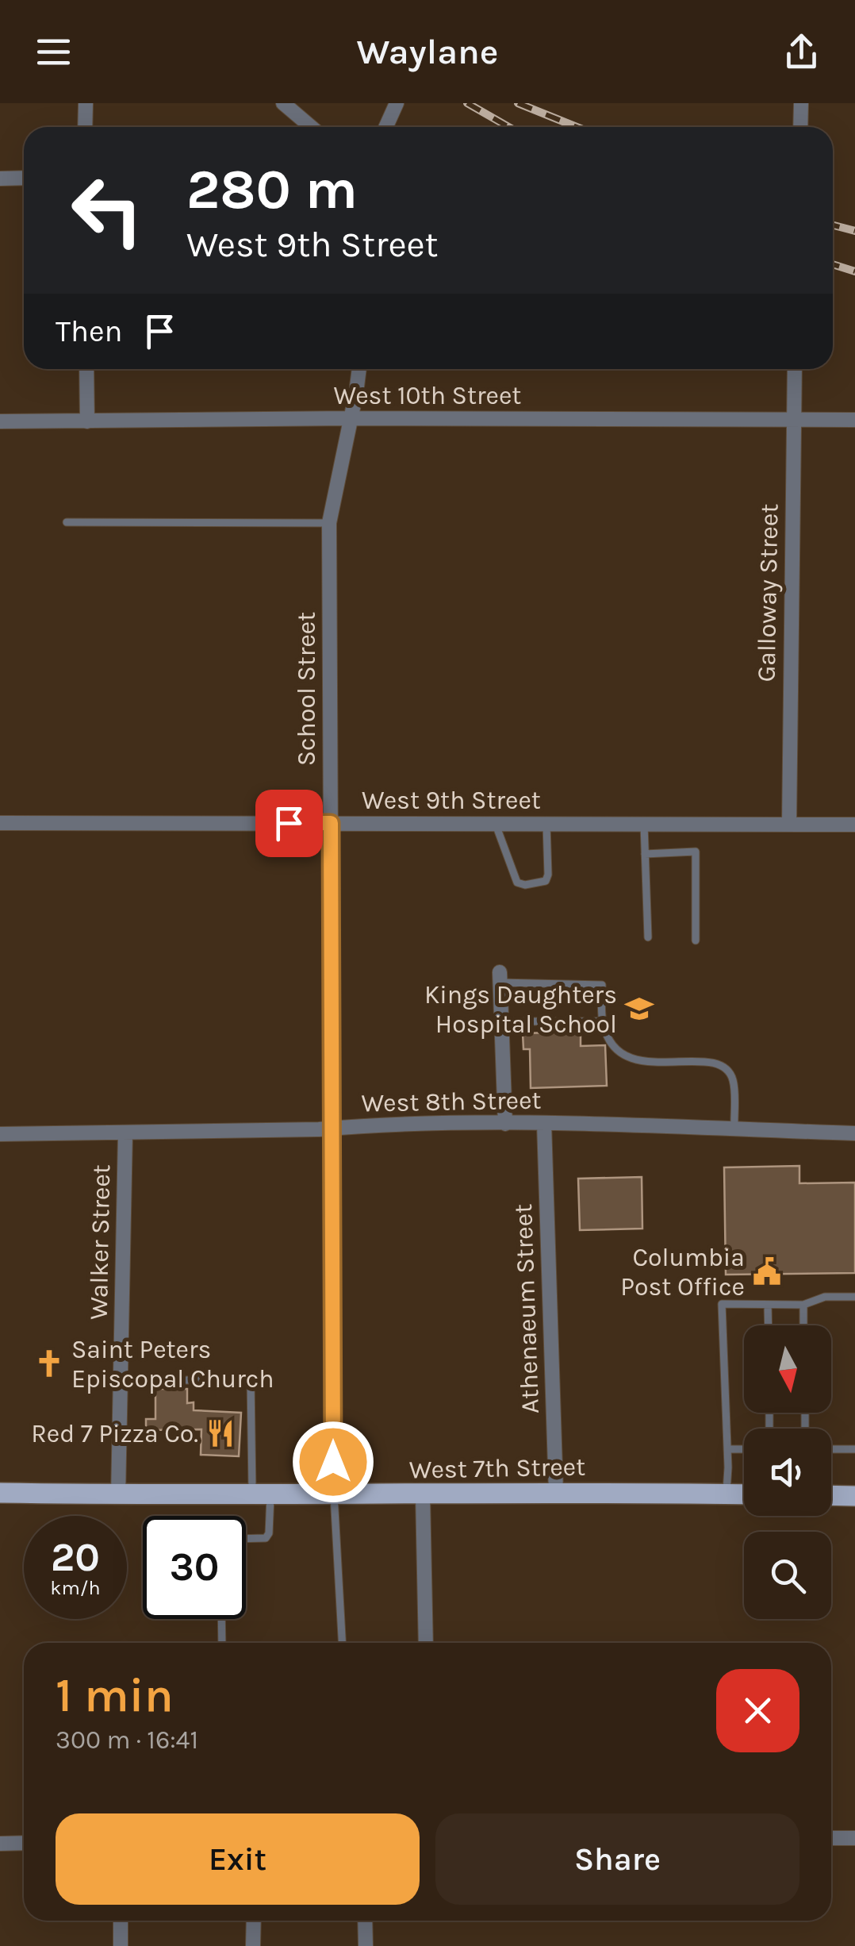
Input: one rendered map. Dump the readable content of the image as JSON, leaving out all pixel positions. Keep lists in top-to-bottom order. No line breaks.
{"streets":{"main road":["West 7th Street"],"street":["West 10th Street","Galloway Street","School Street","West 9th Street","West 8th Street","Walker Street","Athenaeum Street"]},"crossings":[["West 10th Street","Galloway Street"],["West 10th Street","School Street"],["Galloway Street","West 9th Street"],["School Street","West 9th Street"],["School Street","West 8th Street"],["School Street","West 7th Street"],["West 8th Street","Walker Street"],["West 8th Street","Athenaeum Street"],["Walker Street","West 7th Street"],["Athenaeum Street","West 7th Street"]],"places":{"school or university":["Kings Daughters Hospital School"],"public building":["Columbia Post Office"],"church":["Saint Peters Episcopal Church"],"restaurant":["Red 7 Pizza Co."]},"north":"bottom","page":{"header":"Waylane","turn":["280 m","West 9th Street"],"then":"Then","speed":"20 km/h","limit":"30","heading":["1 min","300 m · 16:41"],"buttons":["Exit","Share"]}}
